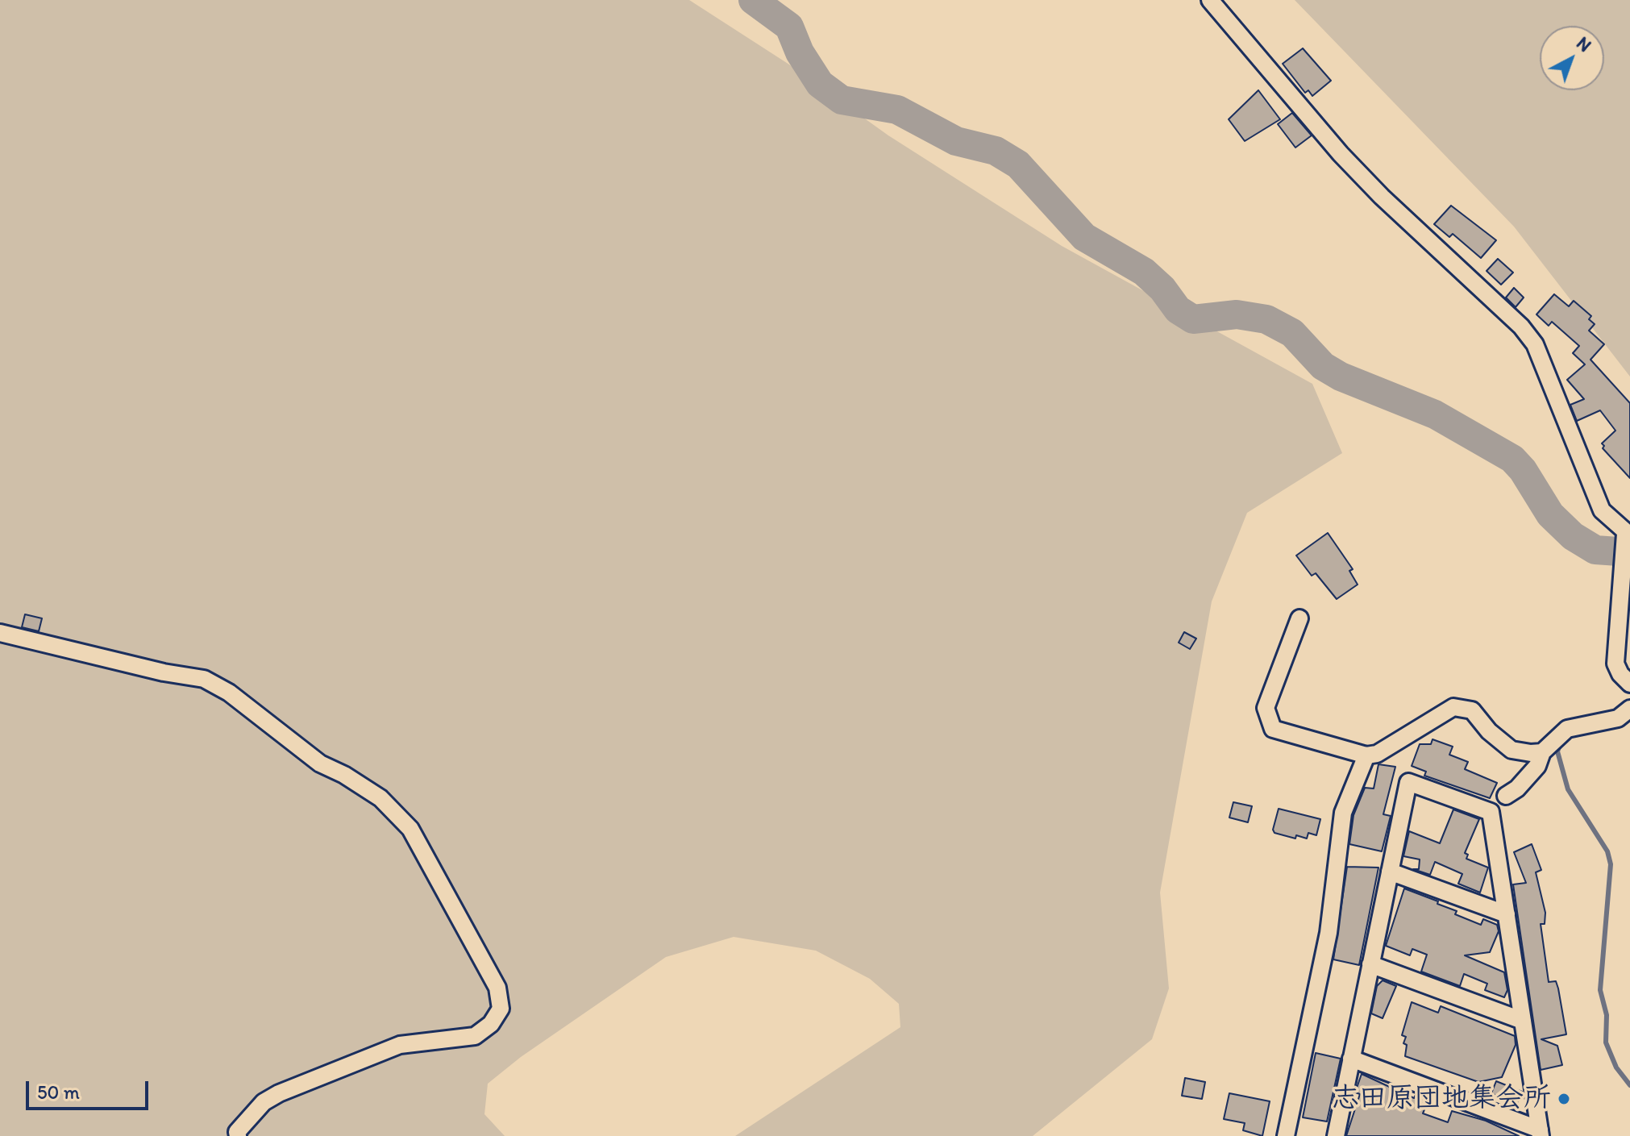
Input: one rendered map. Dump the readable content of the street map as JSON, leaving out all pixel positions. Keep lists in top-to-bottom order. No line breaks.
{"places":["志田原団地集会所"],"scale_bar":"50 m","north":"top right"}
